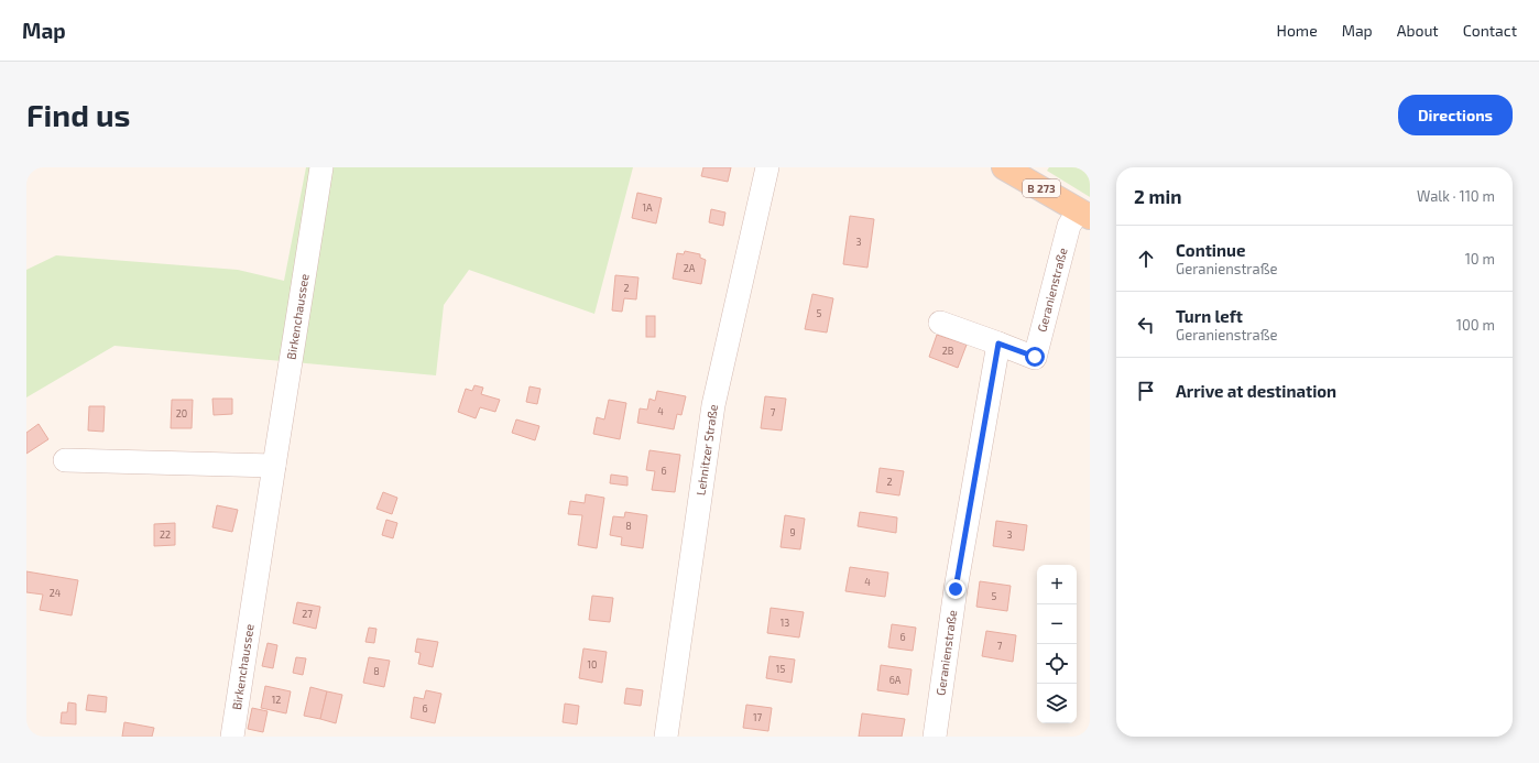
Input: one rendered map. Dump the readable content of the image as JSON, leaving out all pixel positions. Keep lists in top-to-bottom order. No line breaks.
{"streets":{"main road":["B 273"],"street":["Geranienstraße","Birkenchaussee","Lehnitzer Straße"]},"crossings":[["B 273","Geranienstraße"]],"house_numbers":["1A","3","2A","2","5","2B","4","7","20","6","2","8","9","22","3","4","24","5","27","13","6","7","10","15","8","6A","12","6","17"],"page":{"header":"Map","nav":["Home","Map","About","Contact"],"buttons":"Directions","title":"Find us","heading":["2 min","Walk · 110 m"],"list":[["Continue","Geranienstraße","10 m"],["Turn left","Geranienstraße","100 m"],"Arrive at destination"],"map_buttons":["+","−"]}}
